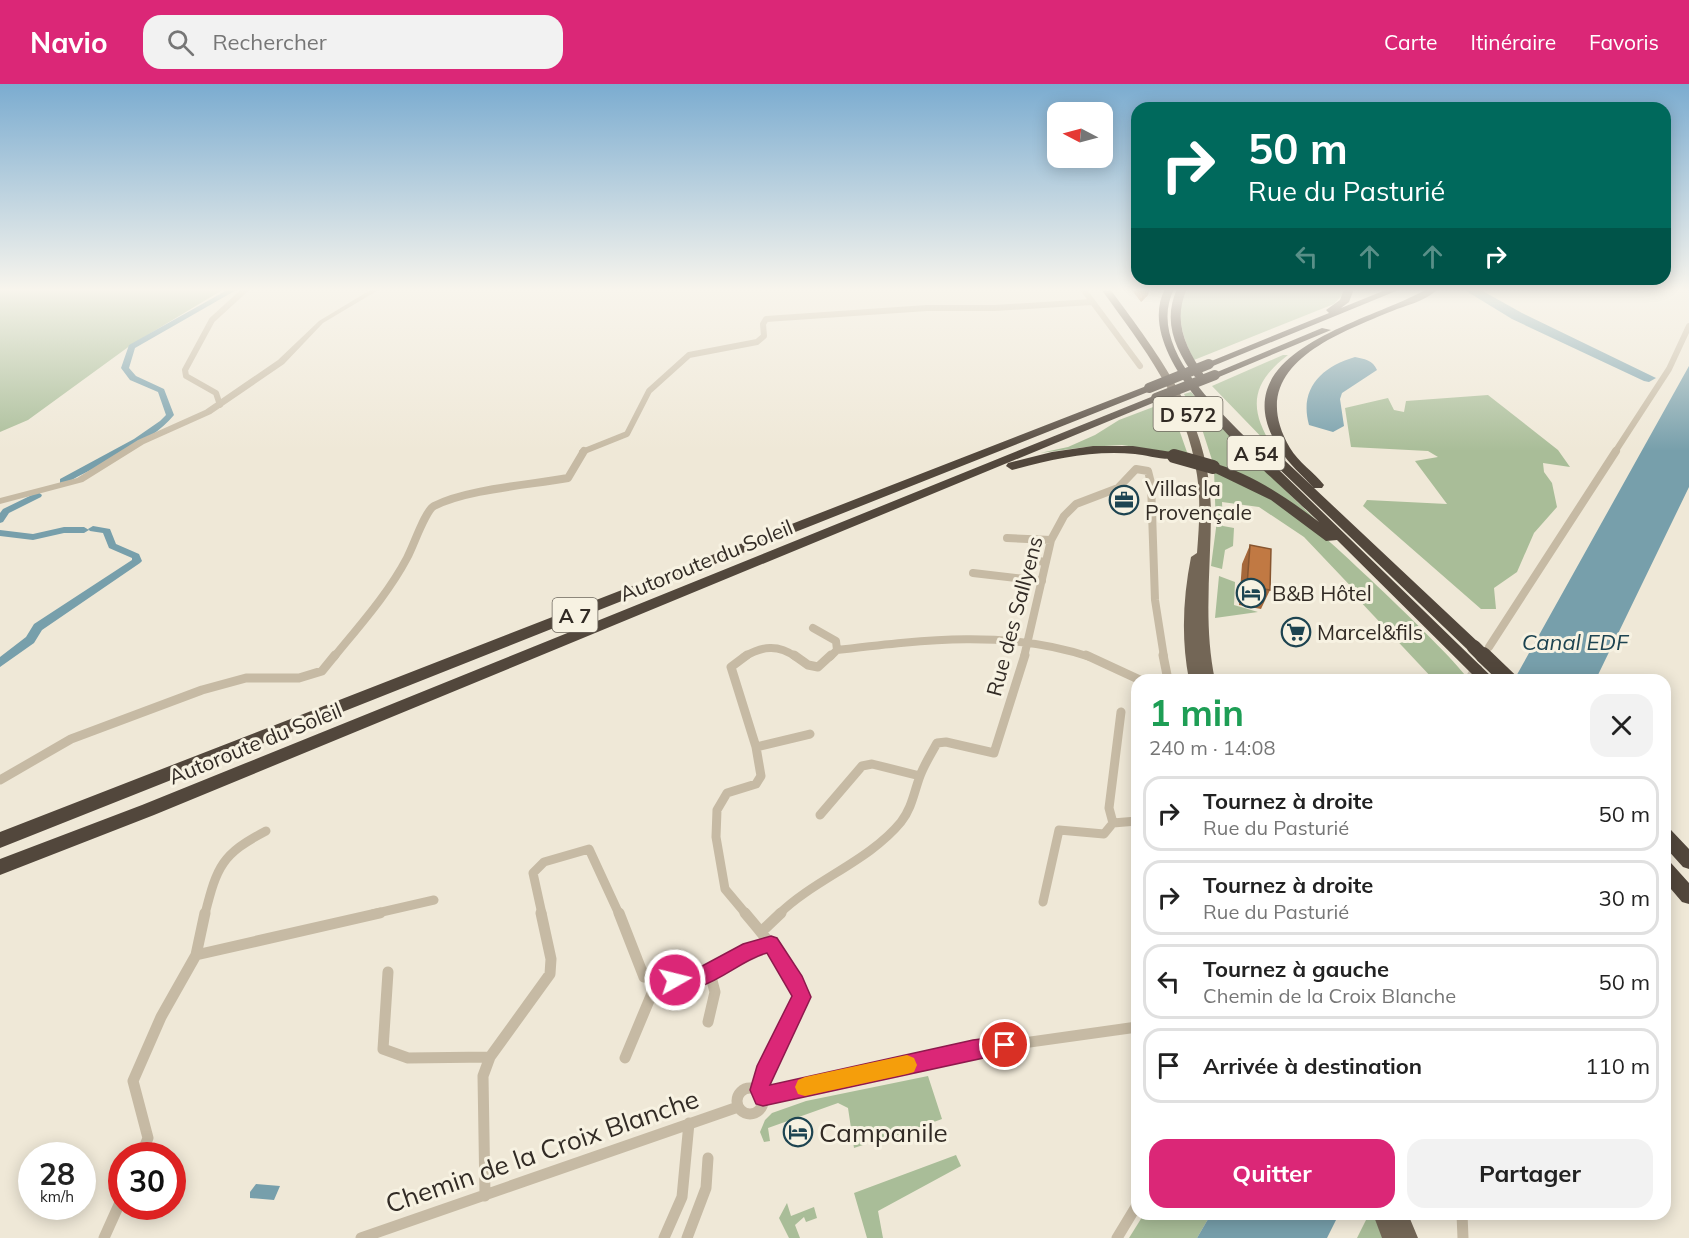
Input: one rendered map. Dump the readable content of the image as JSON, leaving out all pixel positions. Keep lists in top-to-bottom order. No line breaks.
{"streets":{"highway":["A 54","Autoroute du Soleil","A 7"],"main road":["D 572"],"street":["Rue des Sallyens","Chemin de la Croix Blanche"]},"water":["Canal EDF"],"places":{"office":["Villas la Provençale"],"hotel":["B&B Hôtel","Campanile"],"supermarket":["Marcel&fils"]},"north":"left","page":{"header":"Navio","search":"Rechercher","nav":["Carte","Itinéraire","Favoris"],"turn":["50 m","Rue du Pasturié"],"heading":["1 min","240 m · 14:08"],"list":[{"name":"Tournez à droite","note":"Rue du Pasturié","value":"50 m"},{"name":"Tournez à droite","note":"Rue du Pasturié","value":"30 m"},{"name":"Tournez à gauche","note":"Chemin de la Croix Blanche","value":"50 m"},{"name":"Arrivée à destination","value":"110 m"}],"buttons":["Quitter","Partager"],"speed":"28 km/h","limit":"30"}}
